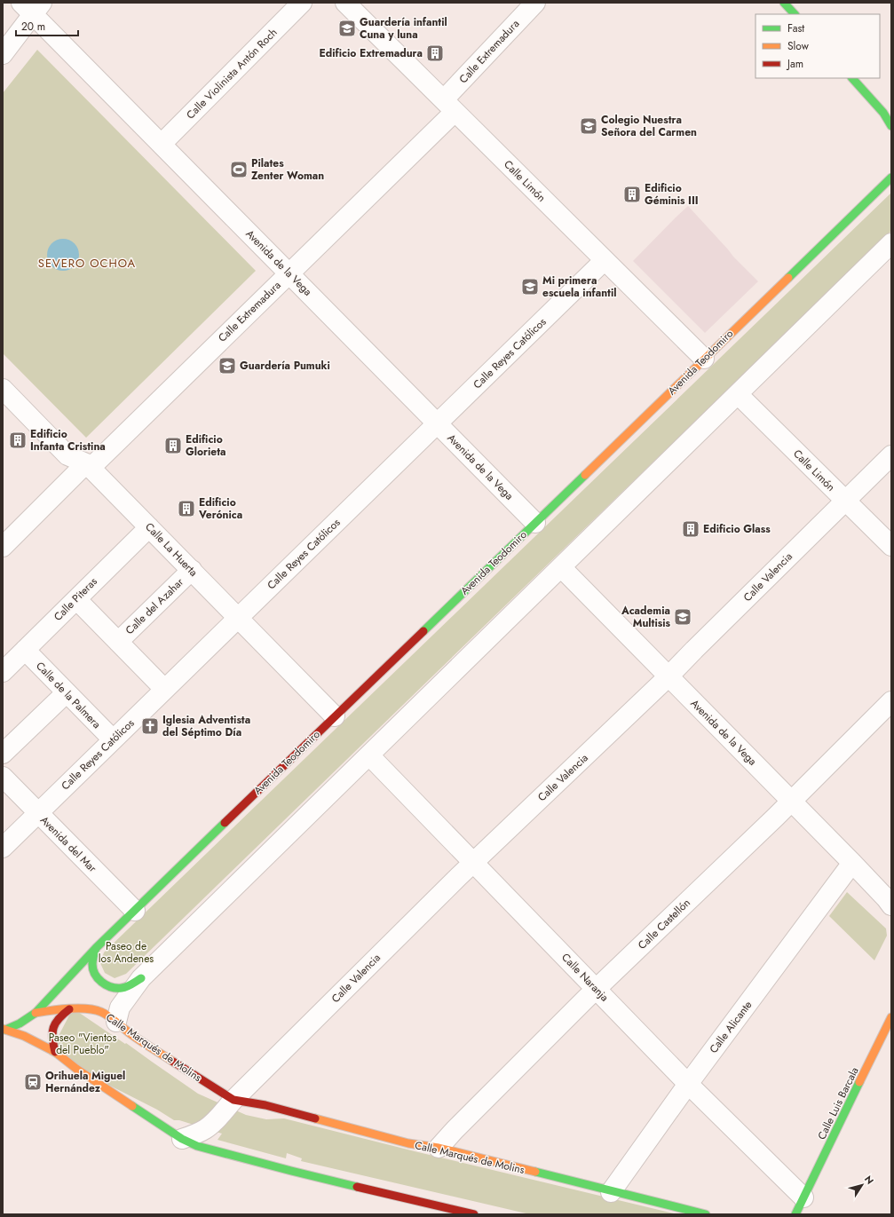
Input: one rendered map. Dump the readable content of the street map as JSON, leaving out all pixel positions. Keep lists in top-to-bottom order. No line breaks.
{"streets":{"street":["Calle Extremadura","Calle Violinista Antón Roch","Calle Limón","Avenida de la Vega","Calle Reyes Católicos","Avenida Teodomiro","Calle La Huerta","Calle Valencia","Calle Piteras","Calle del Azahar","Calle de la Palmera","Avenida del Mar","Calle Castellón","Calle Naranja","Calle Alicante","Calle Marqués de Molins","Calle Luis Barcala"]},"crossings":[["Calle Extremadura","Calle Limón"],["Calle Extremadura","Avenida de la Vega"],["Calle Extremadura","Calle La Huerta"],["Calle Violinista Antón Roch","Avenida de la Vega"],["Calle Limón","Calle Reyes Católicos"],["Calle Limón","Avenida Teodomiro"],["Calle Limón","Calle Valencia"],["Avenida de la Vega","Calle Reyes Católicos"],["Avenida de la Vega","Avenida Teodomiro"],["Avenida de la Vega","Calle Valencia"],["Avenida de la Vega","Calle Castellón"],["Avenida de la Vega","Calle Alicante"],["Calle Reyes Católicos","Calle La Huerta"],["Calle Reyes Católicos","Calle de la Palmera"],["Calle Reyes Católicos","Avenida del Mar"],["Avenida Teodomiro","Calle La Huerta"],["Avenida Teodomiro","Avenida del Mar"],["Avenida Teodomiro","Calle Marqués de Molins"],["Calle La Huerta","Calle Piteras"],["Calle La Huerta","Calle del Azahar"],["Calle Valencia","Calle Naranja"],["Calle Valencia","Calle Marqués de Molins"],["Calle Piteras","Calle de la Palmera"],["Calle Castellón","Calle Naranja"],["Calle Castellón","Calle Marqués de Molins"],["Calle Naranja","Calle Alicante"],["Calle Naranja","Calle Luis Barcala"],["Calle Alicante","Calle Marqués de Molins"]],"districts":["SEVERO OCHOA"],"parks":["Paseo de los Andenes","Paseo \"Vientos del Pueblo\""],"places":{"school or university":["Guardería infantil Cuna y luna","Colegio Nuestra Señora del Carmen","Mi primera escuela infantil","Guardería Pumuki","Academia Multisis"],"building":["Edificio Extremadura","Edificio Géminis III","Edificio Infanta Cristina","Edificio Glorieta","Edificio Verónica","Edificio Glass"],"sports":["Pilates Zenter Woman"],"church":["Iglesia Adventista del Séptimo Día"],"station":["Orihuela Miguel Hernández"]},"legend":["Fast","Slow","Jam"],"scale_bar":"20 m","north":"top right"}
